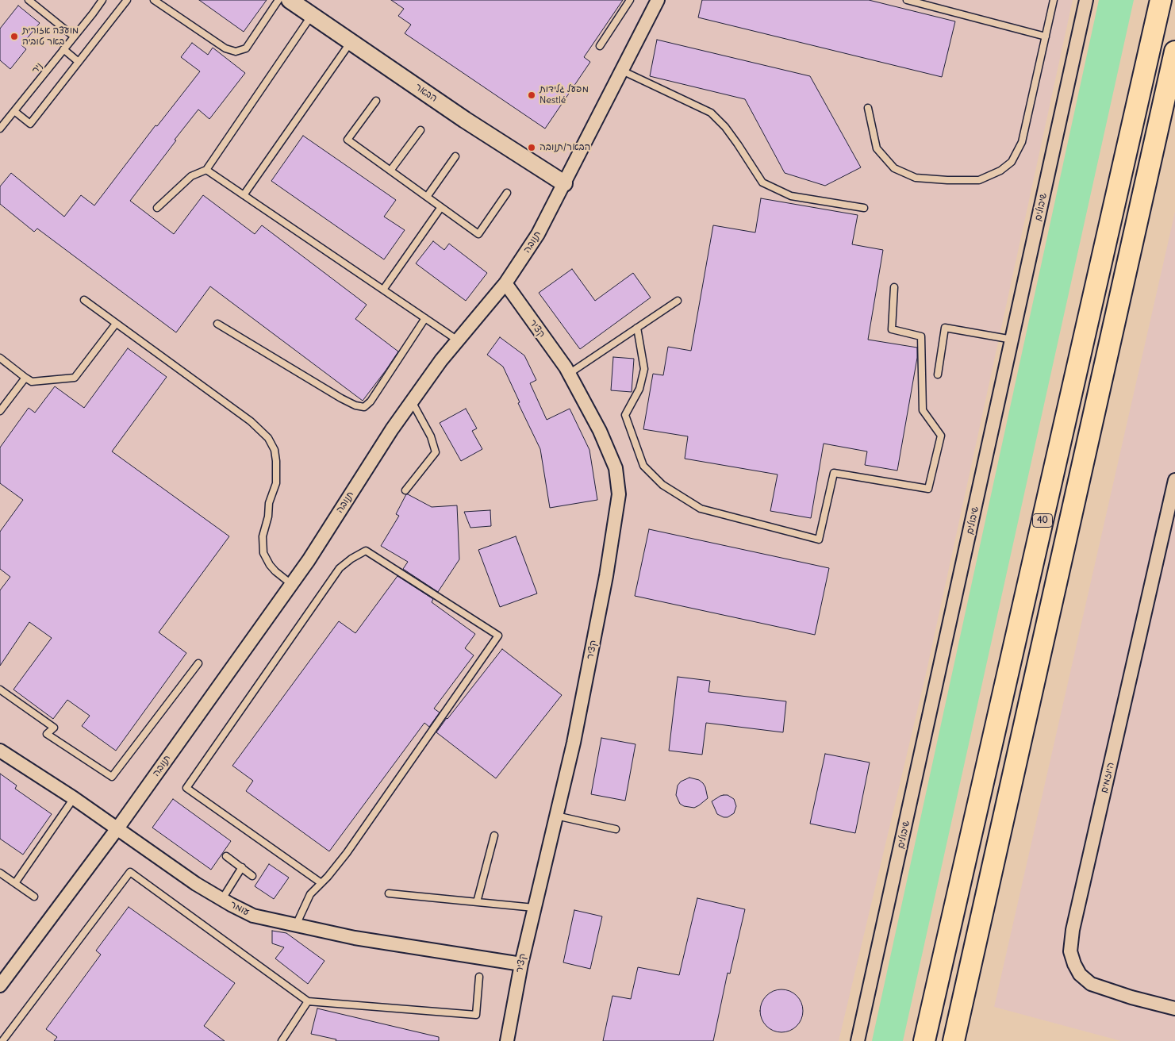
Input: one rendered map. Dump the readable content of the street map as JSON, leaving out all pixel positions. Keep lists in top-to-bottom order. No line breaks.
{"streets":{"highway":["40"],"street":["הבאר","שיבולים","תנובה","קציר","היוזמים","עומר"],"lane":["ניר"]},"crossings":[["הבאר","תנובה"],["תנובה","קציר"],["תנובה","עומר"],["קציר","עומר"]],"places":["מועצה אזורית באר טוביה","מפעל גלידות Nestlé","הבאר/תנובה"]}
